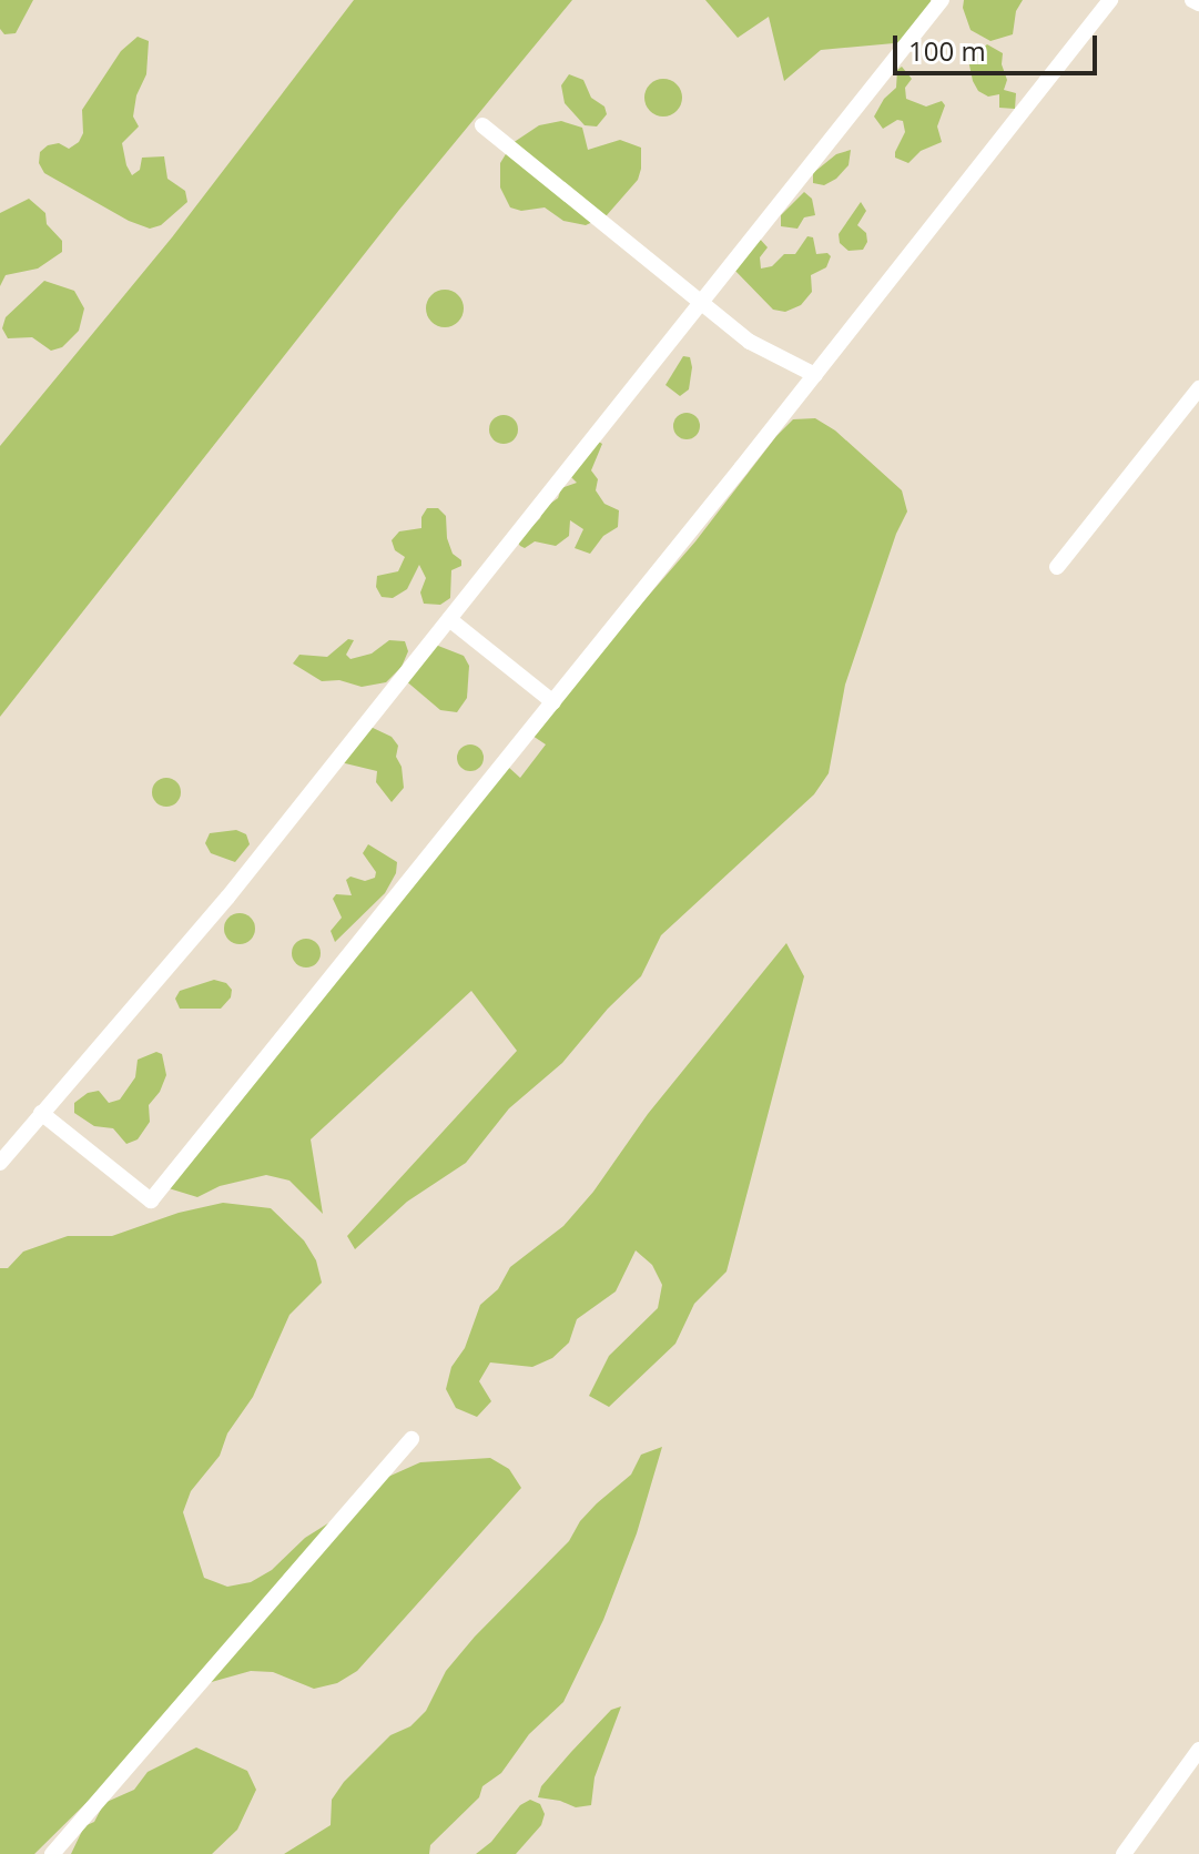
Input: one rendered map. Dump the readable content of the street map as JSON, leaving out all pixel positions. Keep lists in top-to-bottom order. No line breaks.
{"scale_bar":"100 m"}
